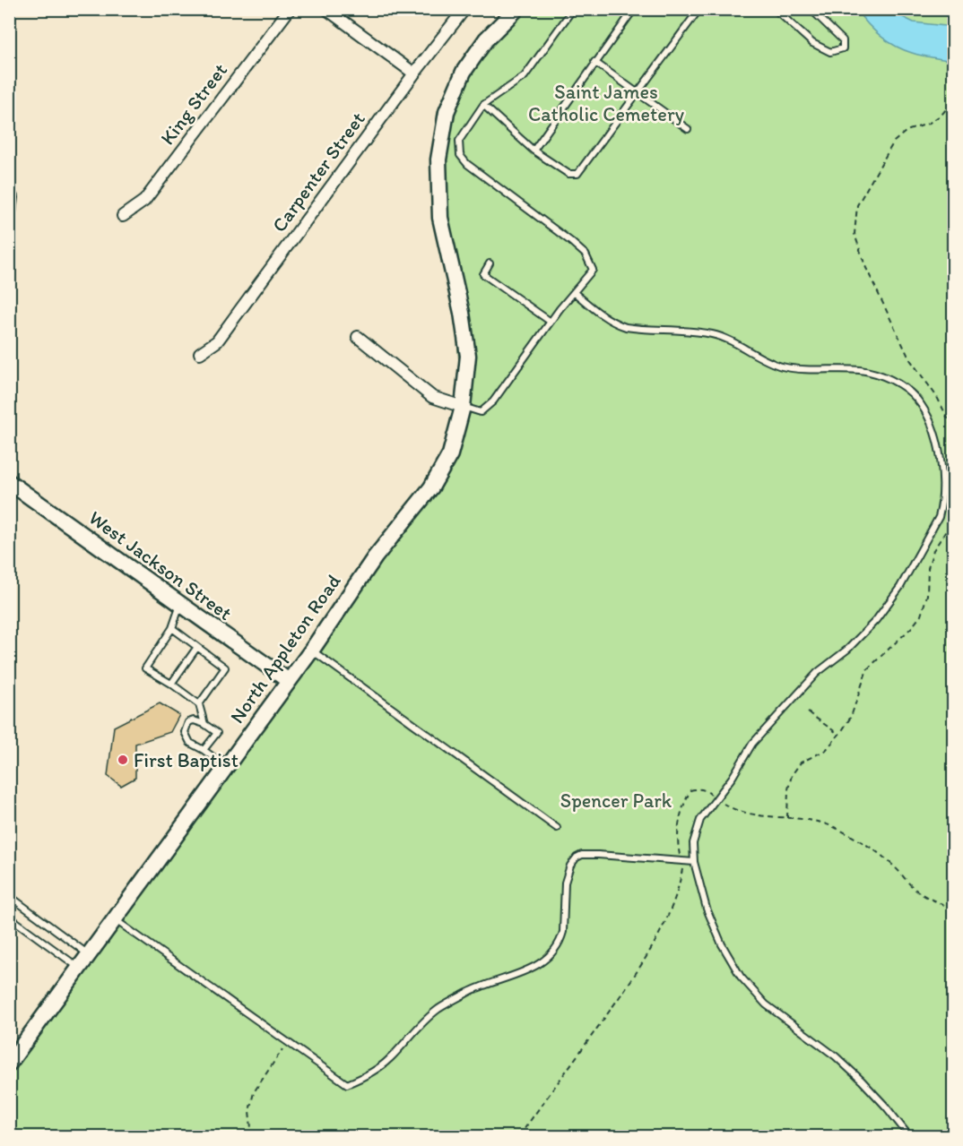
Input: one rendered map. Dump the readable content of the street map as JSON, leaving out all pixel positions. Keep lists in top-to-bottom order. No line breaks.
{"streets":{"main road":["West Jackson Street","North Appleton Road"],"street":["King Street","Carpenter Street"]},"crossings":[["West Jackson Street","North Appleton Road"]],"parks":["Saint James Catholic Cemetery","Spencer Park"],"places":["First Baptist"]}
